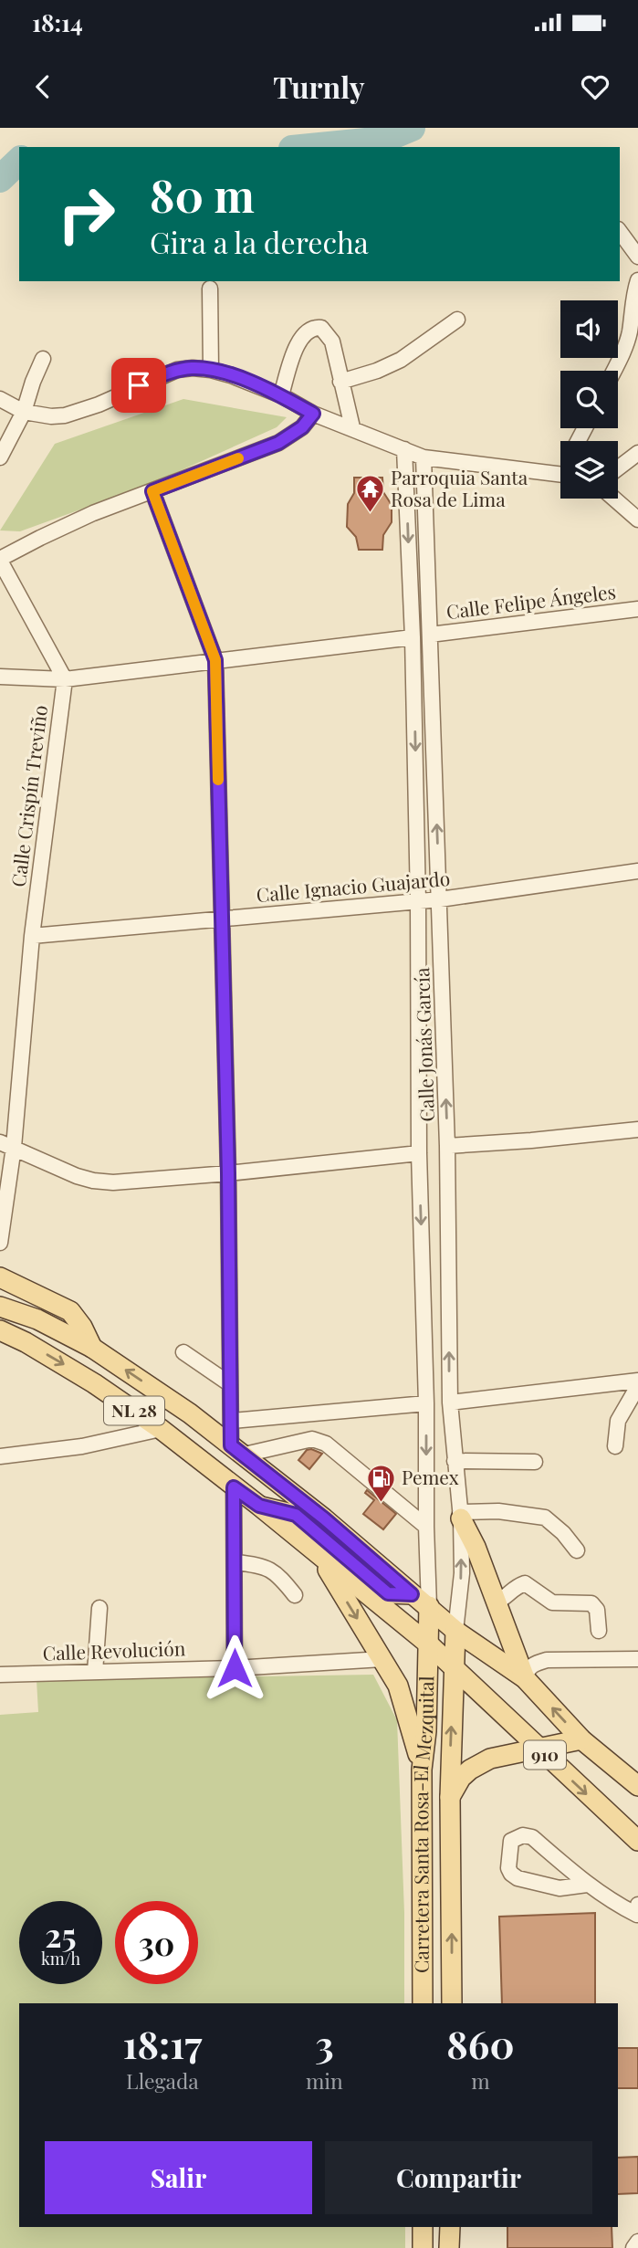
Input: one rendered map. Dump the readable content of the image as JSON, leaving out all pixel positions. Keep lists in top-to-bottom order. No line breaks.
{"streets":{"main road":["NL 28","910","Carretera Santa Rosa-El Mezquital"],"street":["Calle Felipe Ángeles","Calle Crispín Treviño","Calle Ignacio Guajardo","Calle Jonás García","Calle Revolución"]},"crossings":[["Calle Felipe Ángeles","Calle Jonás García"],["Calle Crispín Treviño","Calle Ignacio Guajardo"],["Calle Ignacio Guajardo","Calle Jonás García"],["Calle Jonás García","NL 28"],["Calle Jonás García","910"],["Calle Jonás García","Carretera Santa Rosa-El Mezquital"],["NL 28","910"],["NL 28","Carretera Santa Rosa-El Mezquital"]],"places":{"temple":["Parroquia Santa Rosa de Lima"],"fuel station":["Pemex"]},"page":{"status":"18:14","header":"Turnly","turn":["80 m","Gira a la derecha"],"speed":"25 km/h","limit":"30","eta":["18:17","Llegada","3","min","860","m"],"buttons":["Salir","Compartir"]}}
